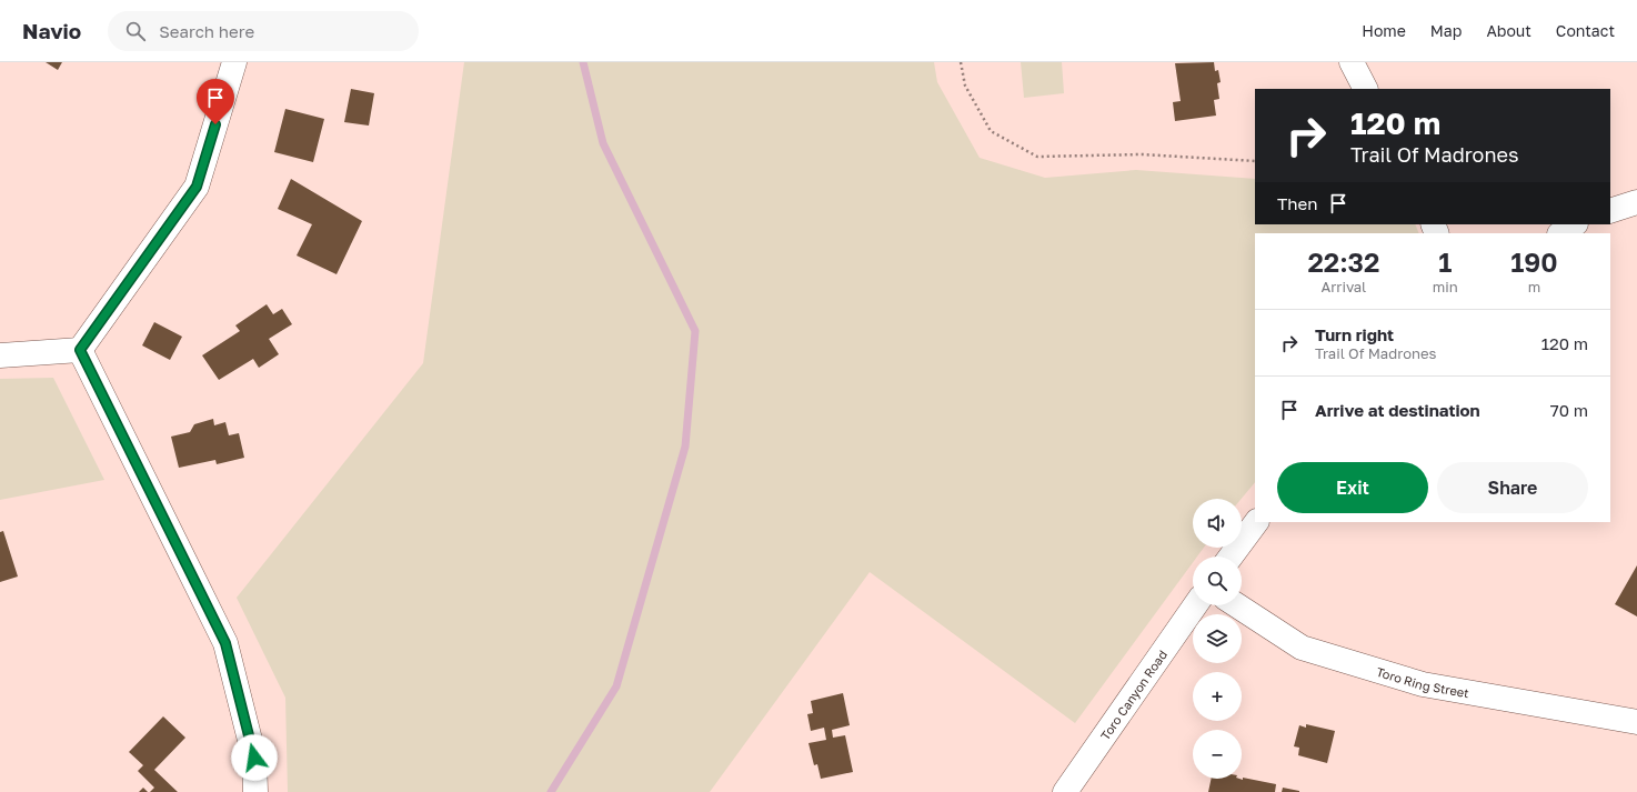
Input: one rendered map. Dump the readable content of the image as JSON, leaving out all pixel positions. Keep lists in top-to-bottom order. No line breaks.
{"streets":{"street":["Toro Ring Street","Toro Canyon Road"]},"page":{"header":"Navio","search":"Search here","nav":["Home","Map","About","Contact"],"turn":["120 m","Trail Of Madrones"],"then":"Then","eta":["22:32","Arrival","1","min","190","m"],"list":[{"name":"Turn right","note":"Trail Of Madrones","value":"120 m"},{"name":"Arrive at destination","value":"70 m"}],"buttons":["Exit","Share"],"map_buttons":["+","−"]}}
